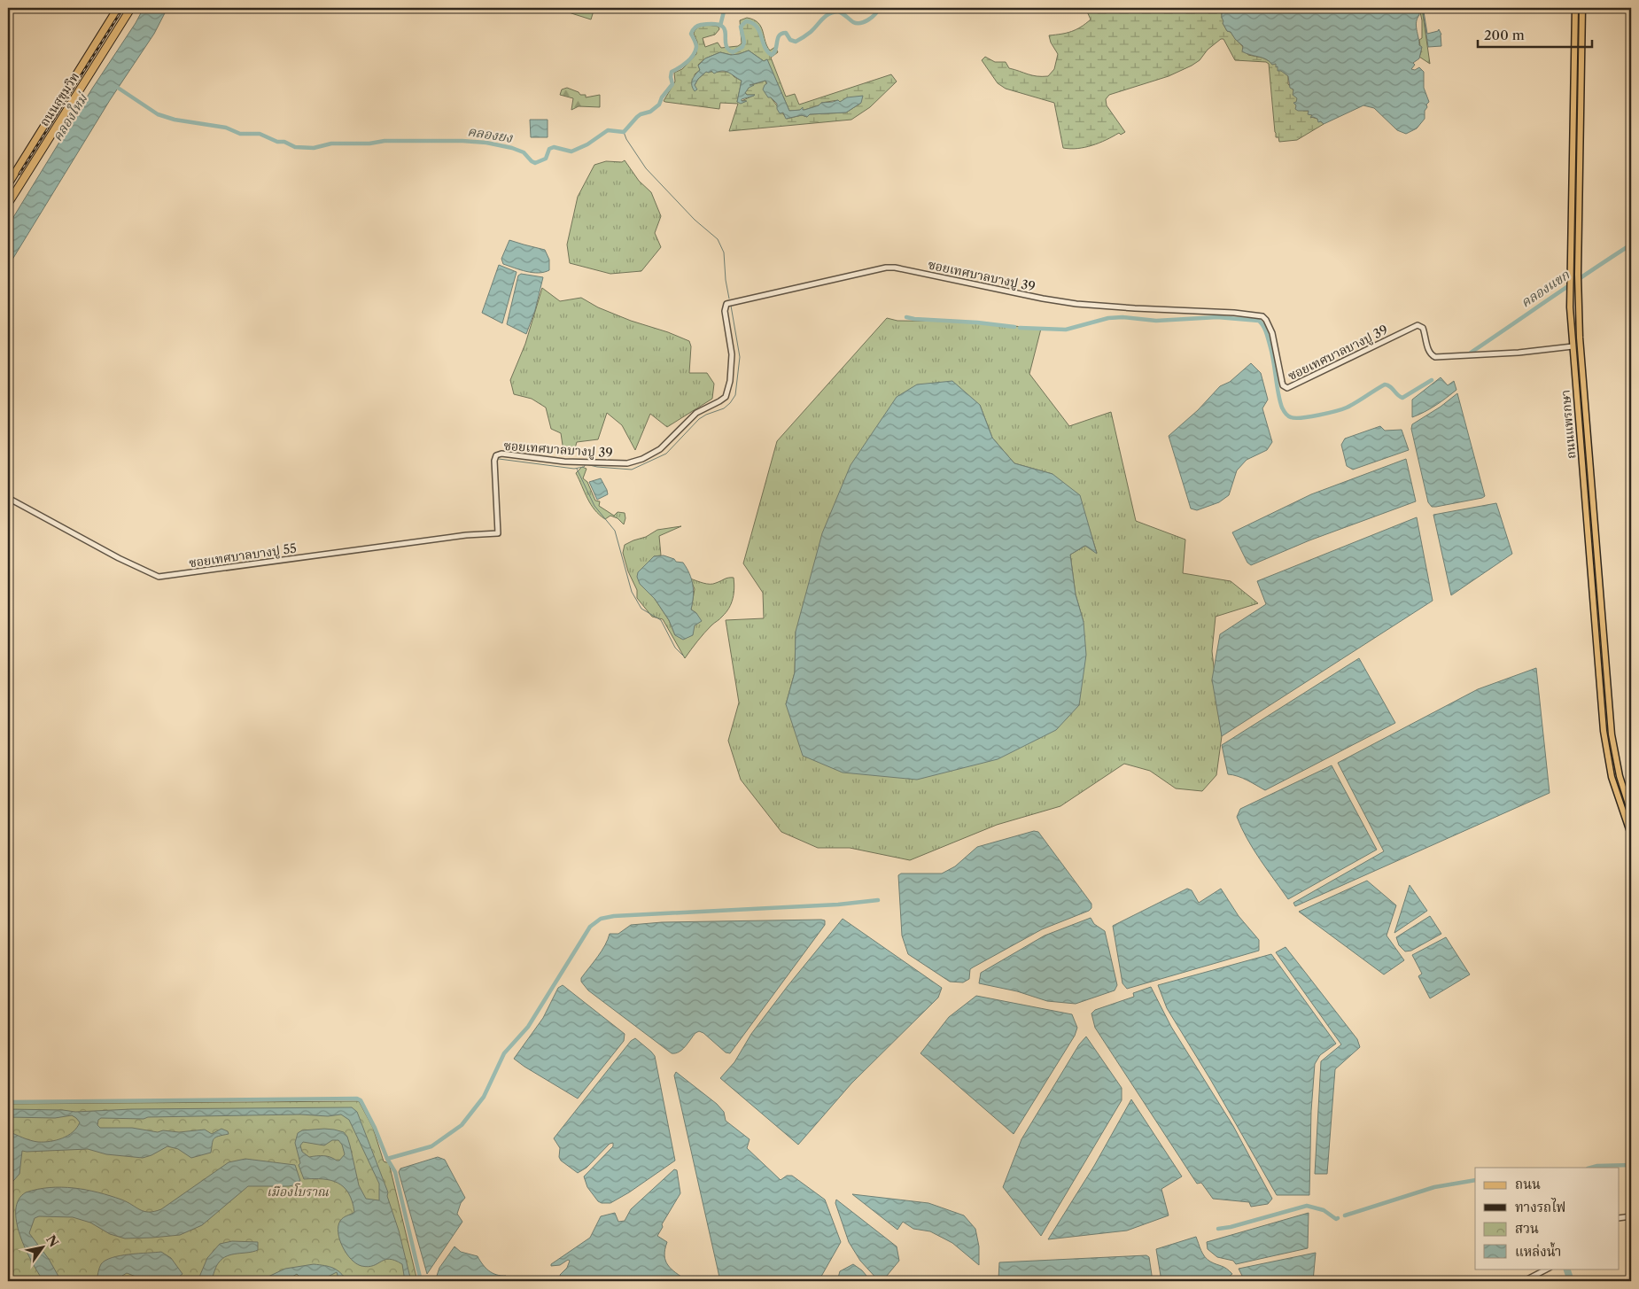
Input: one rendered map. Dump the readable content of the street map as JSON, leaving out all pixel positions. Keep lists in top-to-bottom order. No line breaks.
{"streets":{"highway":["ถนนสุขุมวิท"],"main road":["ถนนแพรกษา"],"street":["ซอยเทศบาลบางปู 39","ซอยเทศบาลบางปู 55"]},"crossings":[["ซอยเทศบาลบางปู 39","ถนนแพรกษา"],["ซอยเทศบาลบางปู 39","ซอยเทศบาลบางปู 55"]],"water":["คลองใหม่","คลองยง","คลองแขก"],"parks":["เมืองโบราณ"],"legend":["ถนน","ทางรถไฟ","สวน","แหล่งน้ำ"],"scale_bar":"200 m","north":"top right"}
